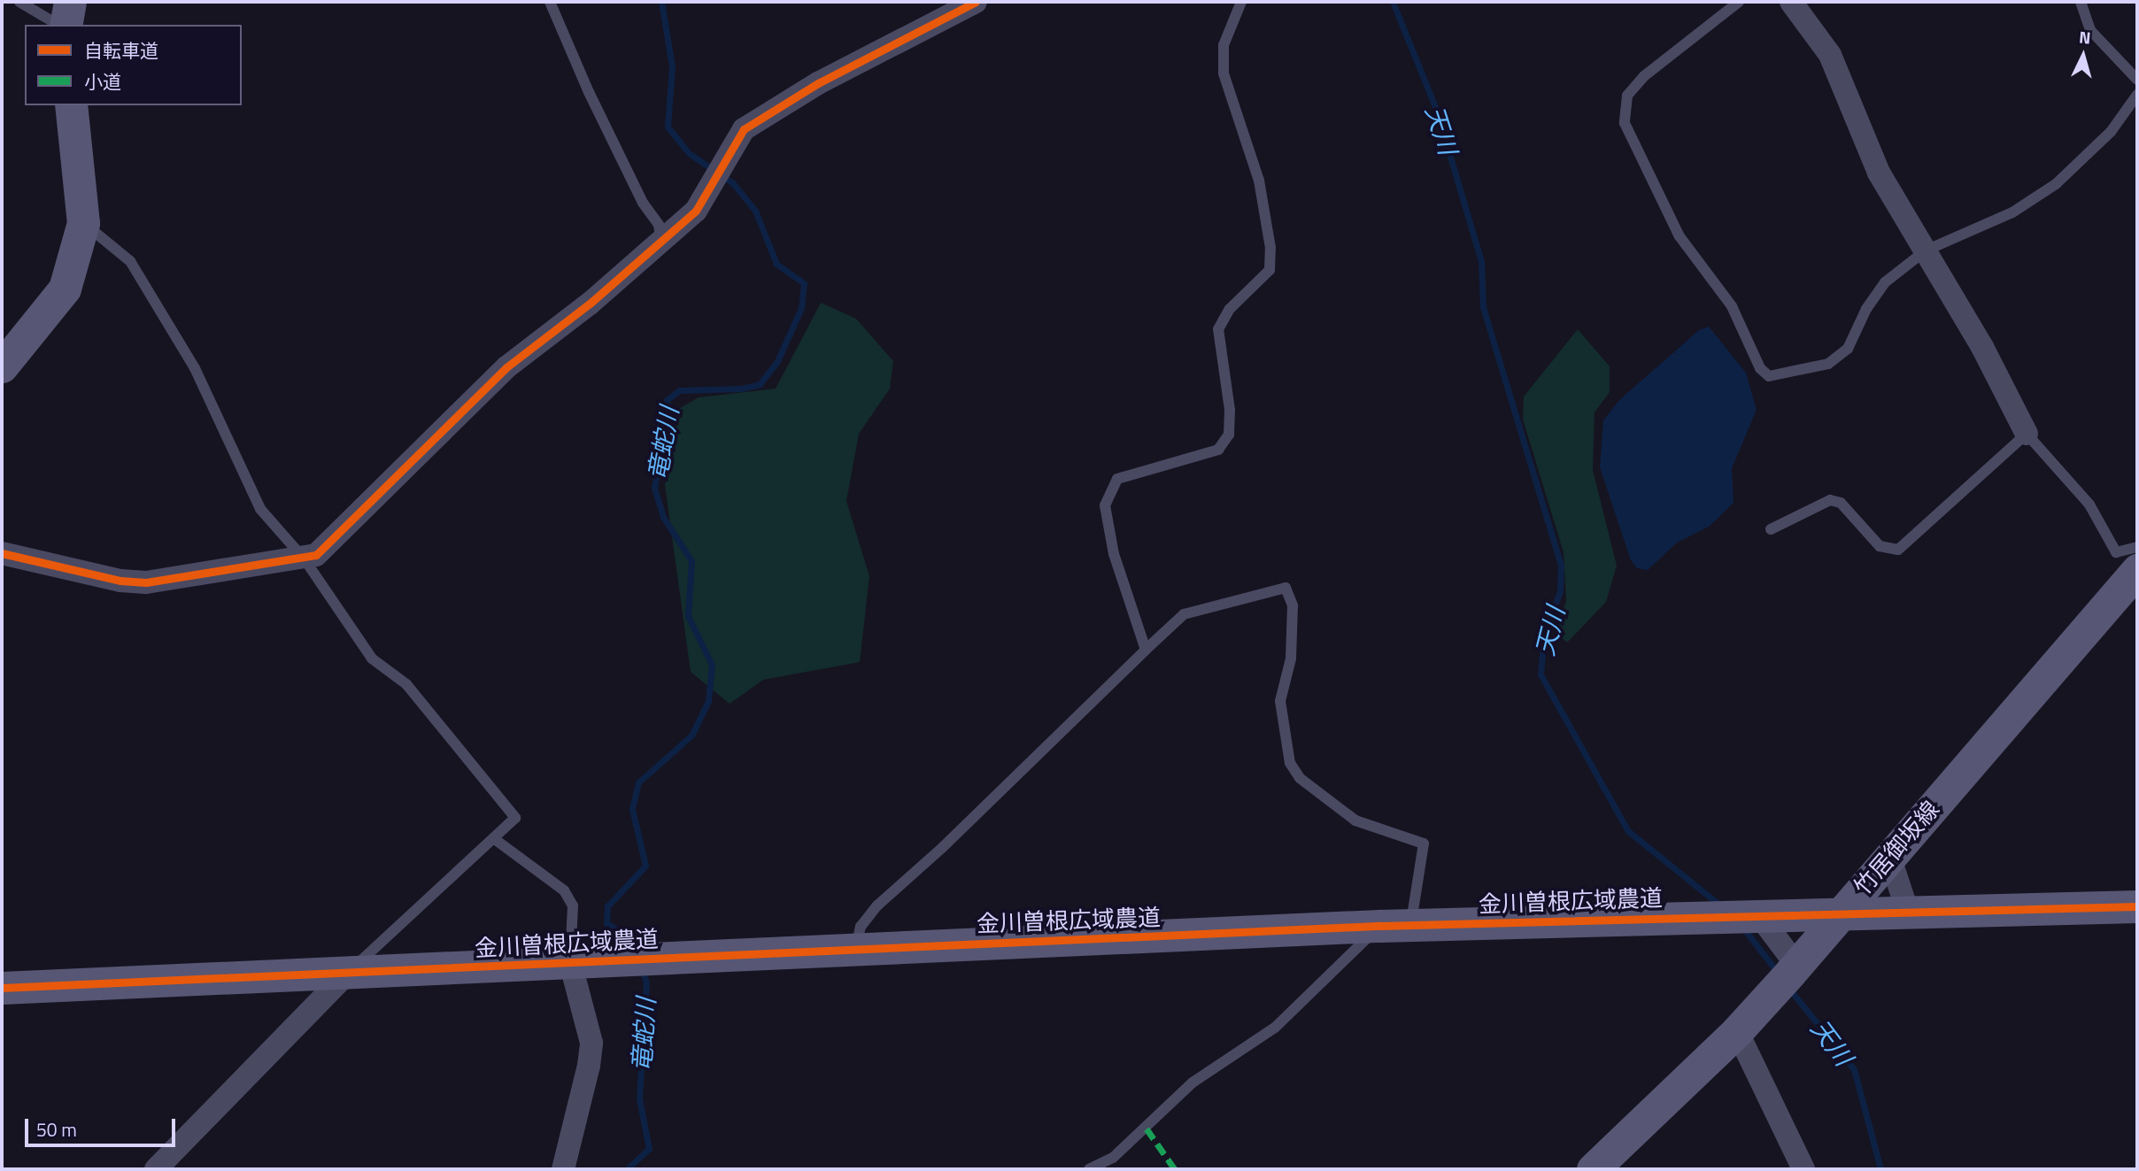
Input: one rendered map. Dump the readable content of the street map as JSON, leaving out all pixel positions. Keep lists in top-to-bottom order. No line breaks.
{"streets":{"street":["竹居御坂線","金川曽根広域農道"]},"crossings":[["竹居御坂線","金川曽根広域農道"]],"water":["天川","竜蛇川"],"legend":["自転車道","小道"],"scale_bar":"50 m","north":"top"}
